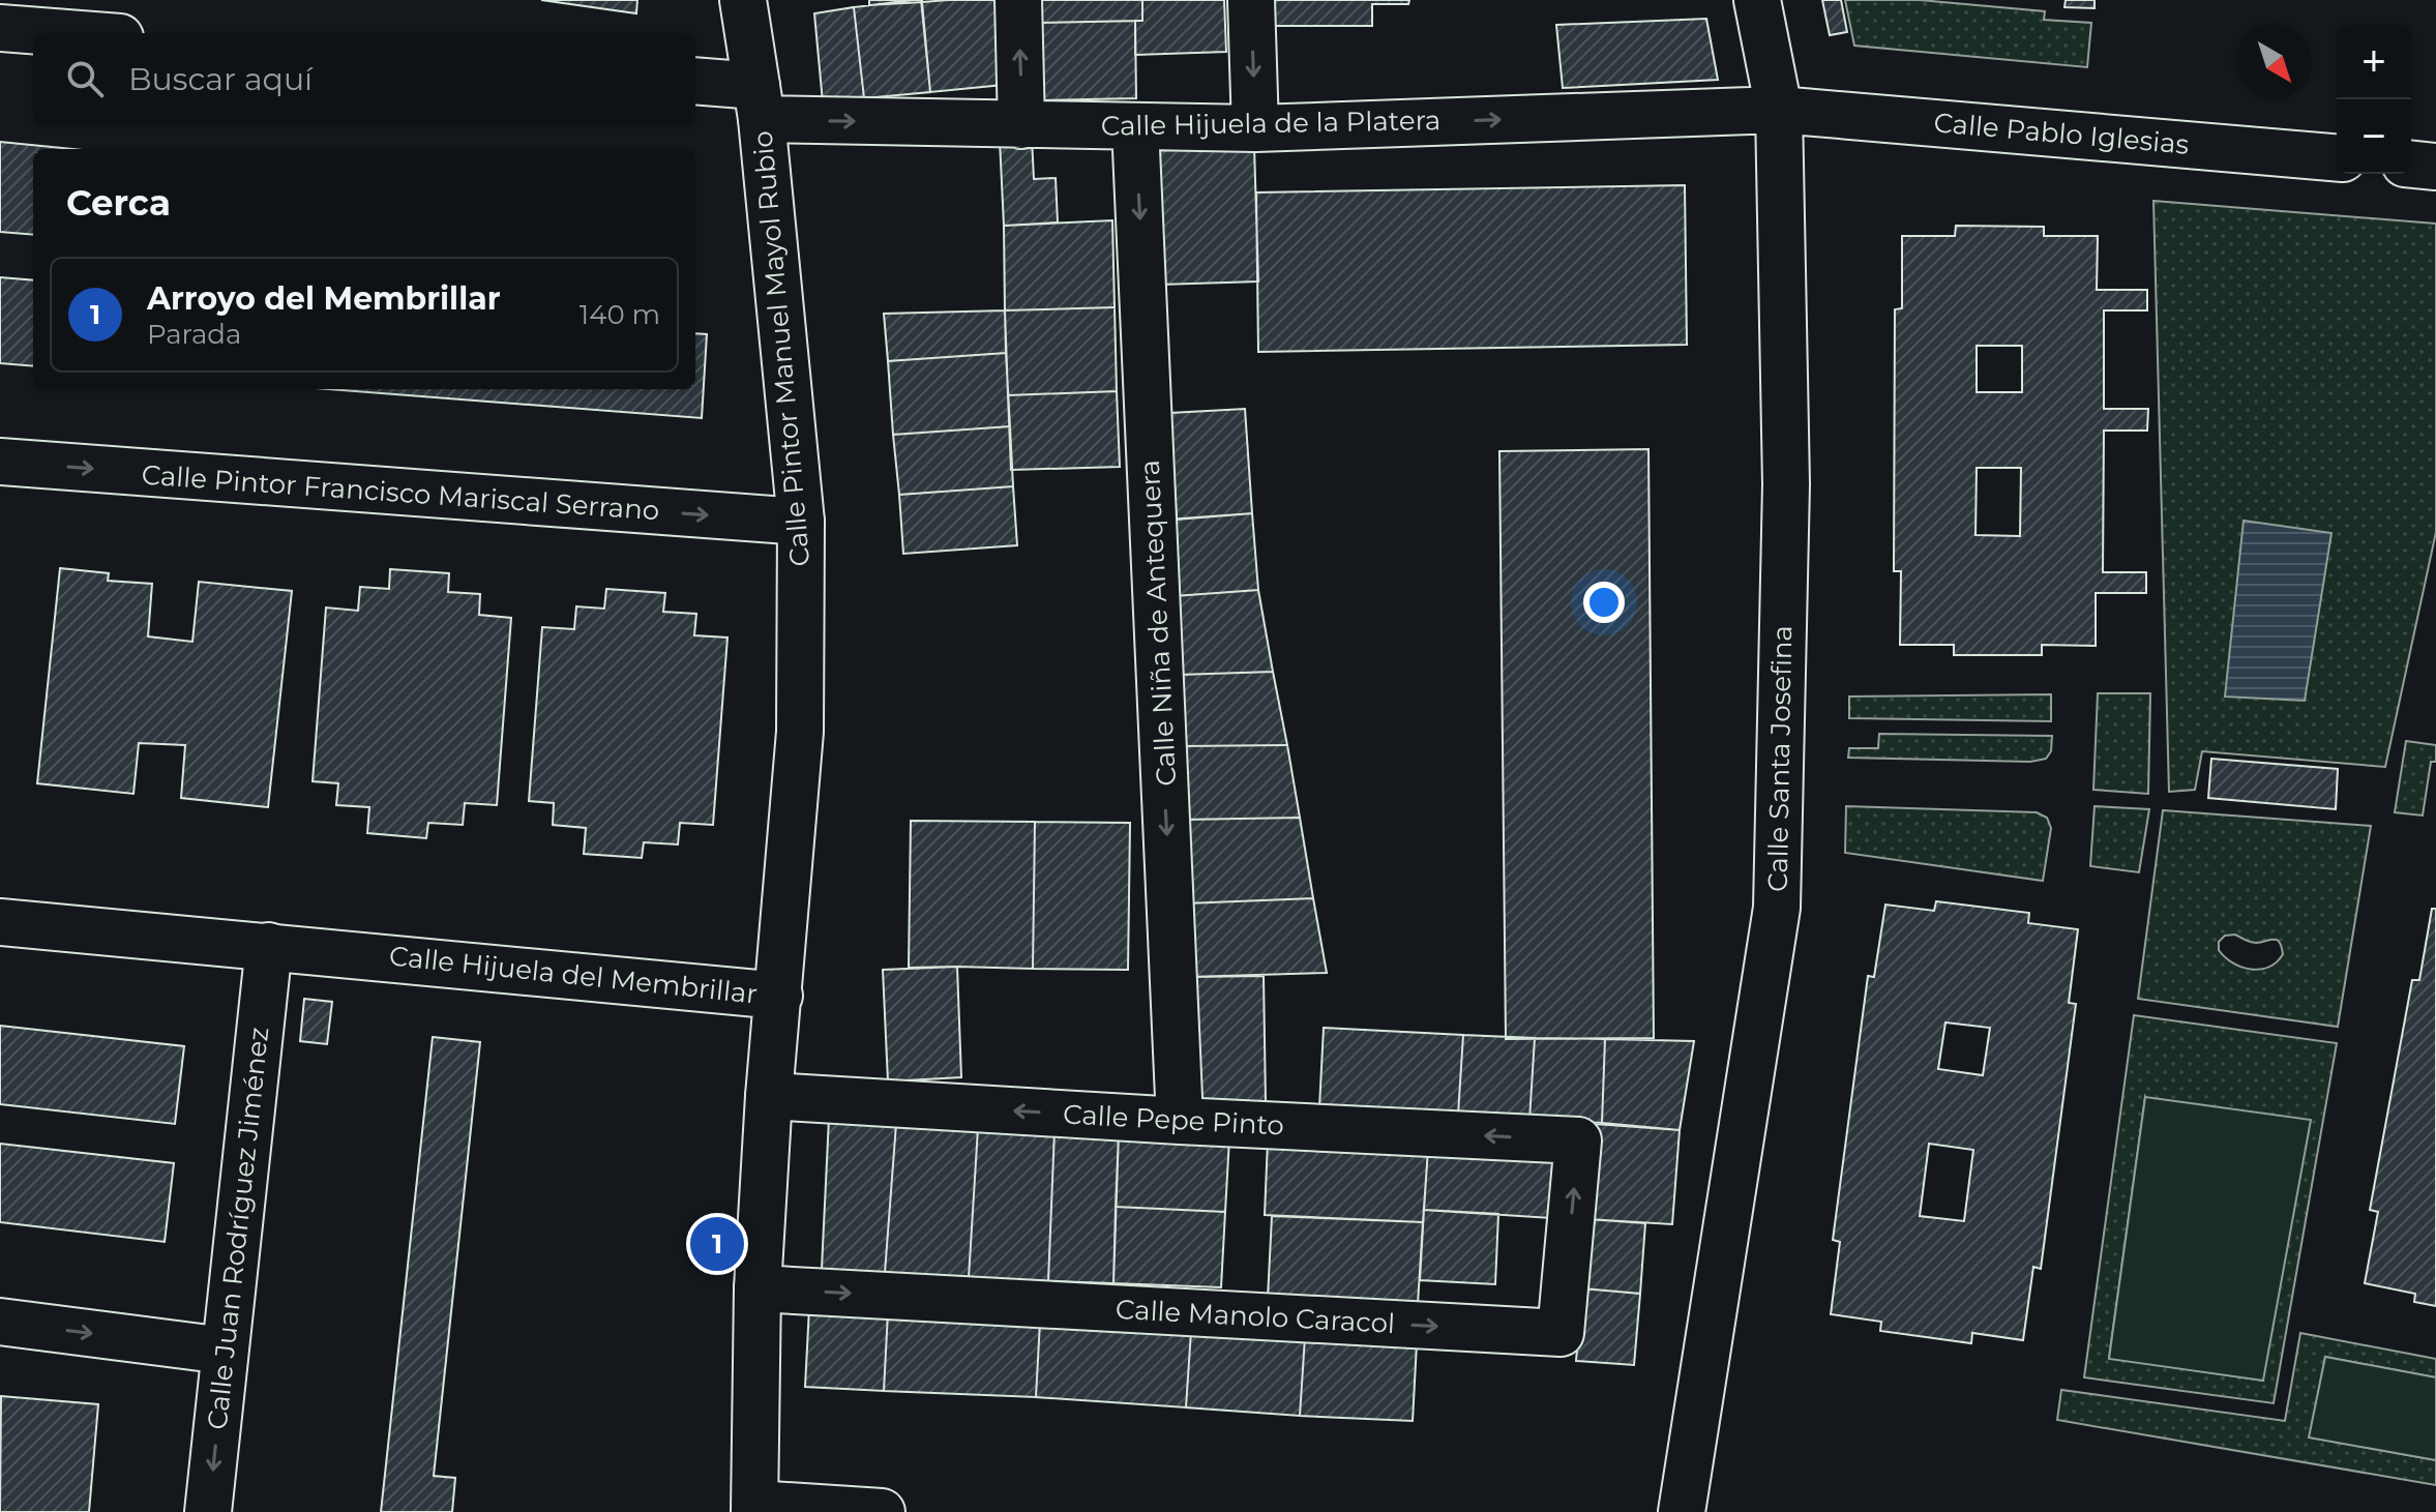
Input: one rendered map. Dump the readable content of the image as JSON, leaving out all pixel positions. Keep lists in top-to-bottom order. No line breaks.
{"streets":{"street":["Calle Hijuela de la Platera","Calle Pablo Iglesias","Calle Pintor Manuel Mayol Rubio","Calle Pintor Francisco Mariscal Serrano","Calle Niña de Antequera","Calle Santa Josefina","Calle Hijuela del Membrillar","Calle Pepe Pinto","Calle Juan Rodríguez Jiménez","Calle Manolo Caracol"]},"crossings":[["Calle Hijuela de la Platera","Calle Pablo Iglesias"],["Calle Hijuela de la Platera","Calle Pintor Manuel Mayol Rubio"],["Calle Hijuela de la Platera","Calle Niña de Antequera"],["Calle Hijuela de la Platera","Calle Santa Josefina"],["Calle Pablo Iglesias","Calle Santa Josefina"],["Calle Pintor Manuel Mayol Rubio","Calle Pintor Francisco Mariscal Serrano"],["Calle Pintor Manuel Mayol Rubio","Calle Hijuela del Membrillar"],["Calle Niña de Antequera","Calle Pepe Pinto"],["Calle Hijuela del Membrillar","Calle Pepe Pinto"],["Calle Hijuela del Membrillar","Calle Juan Rodríguez Jiménez"],["Calle Hijuela del Membrillar","Calle Manolo Caracol"],["Calle Pepe Pinto","Calle Manolo Caracol"]],"one_way":["Calle Hijuela de la Platera","Calle Pintor Francisco Mariscal Serrano","Calle Niña de Antequera","Calle Pepe Pinto","Calle Manolo Caracol"],"north":"bottom right","page":{"map_buttons":["+","−"],"search":"Buscar aquí","heading":"Cerca","list":[{"mark":"1","name":"Arroyo del Membrillar","note":"Parada","value":"140 m"}],"pins":"1"}}
